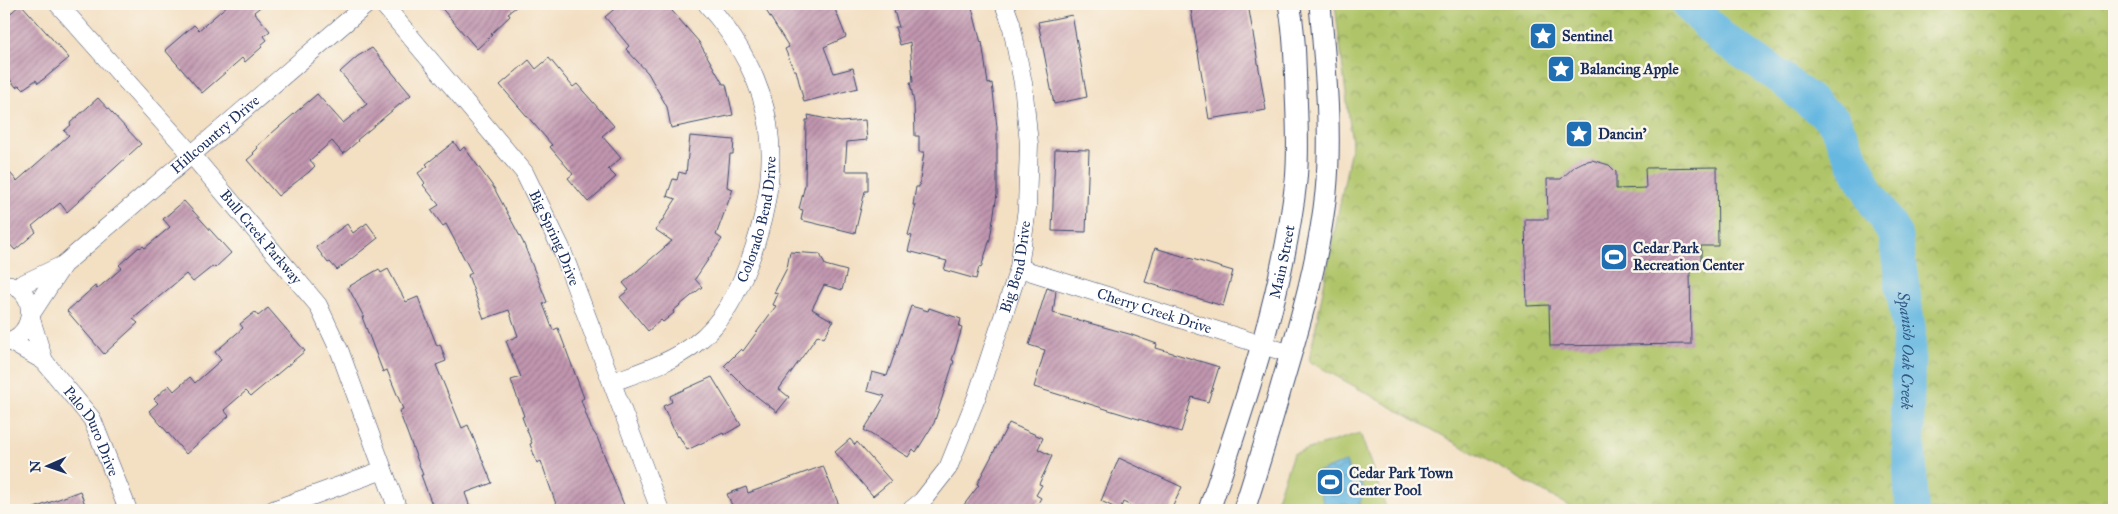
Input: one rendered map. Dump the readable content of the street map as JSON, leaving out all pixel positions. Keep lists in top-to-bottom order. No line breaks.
{"streets":{"street":["Hillcountry Drive","Colorado Bend Drive","Bull Creek Parkway","Big Spring Drive","Main Street","Big Bend Drive","Cherry Creek Drive","Palo Duro Drive"]},"crossings":[["Hillcountry Drive","Bull Creek Parkway"],["Hillcountry Drive","Palo Duro Drive"],["Colorado Bend Drive","Big Spring Drive"],["Main Street","Cherry Creek Drive"],["Big Bend Drive","Cherry Creek Drive"]],"water":["Spanish Oak Creek"],"places":{"place":["Sentinel","Balancing Apple","Dancin'"],"sports":["Cedar Park Recreation Center","Cedar Park Town Center Pool"]},"north":"left"}
